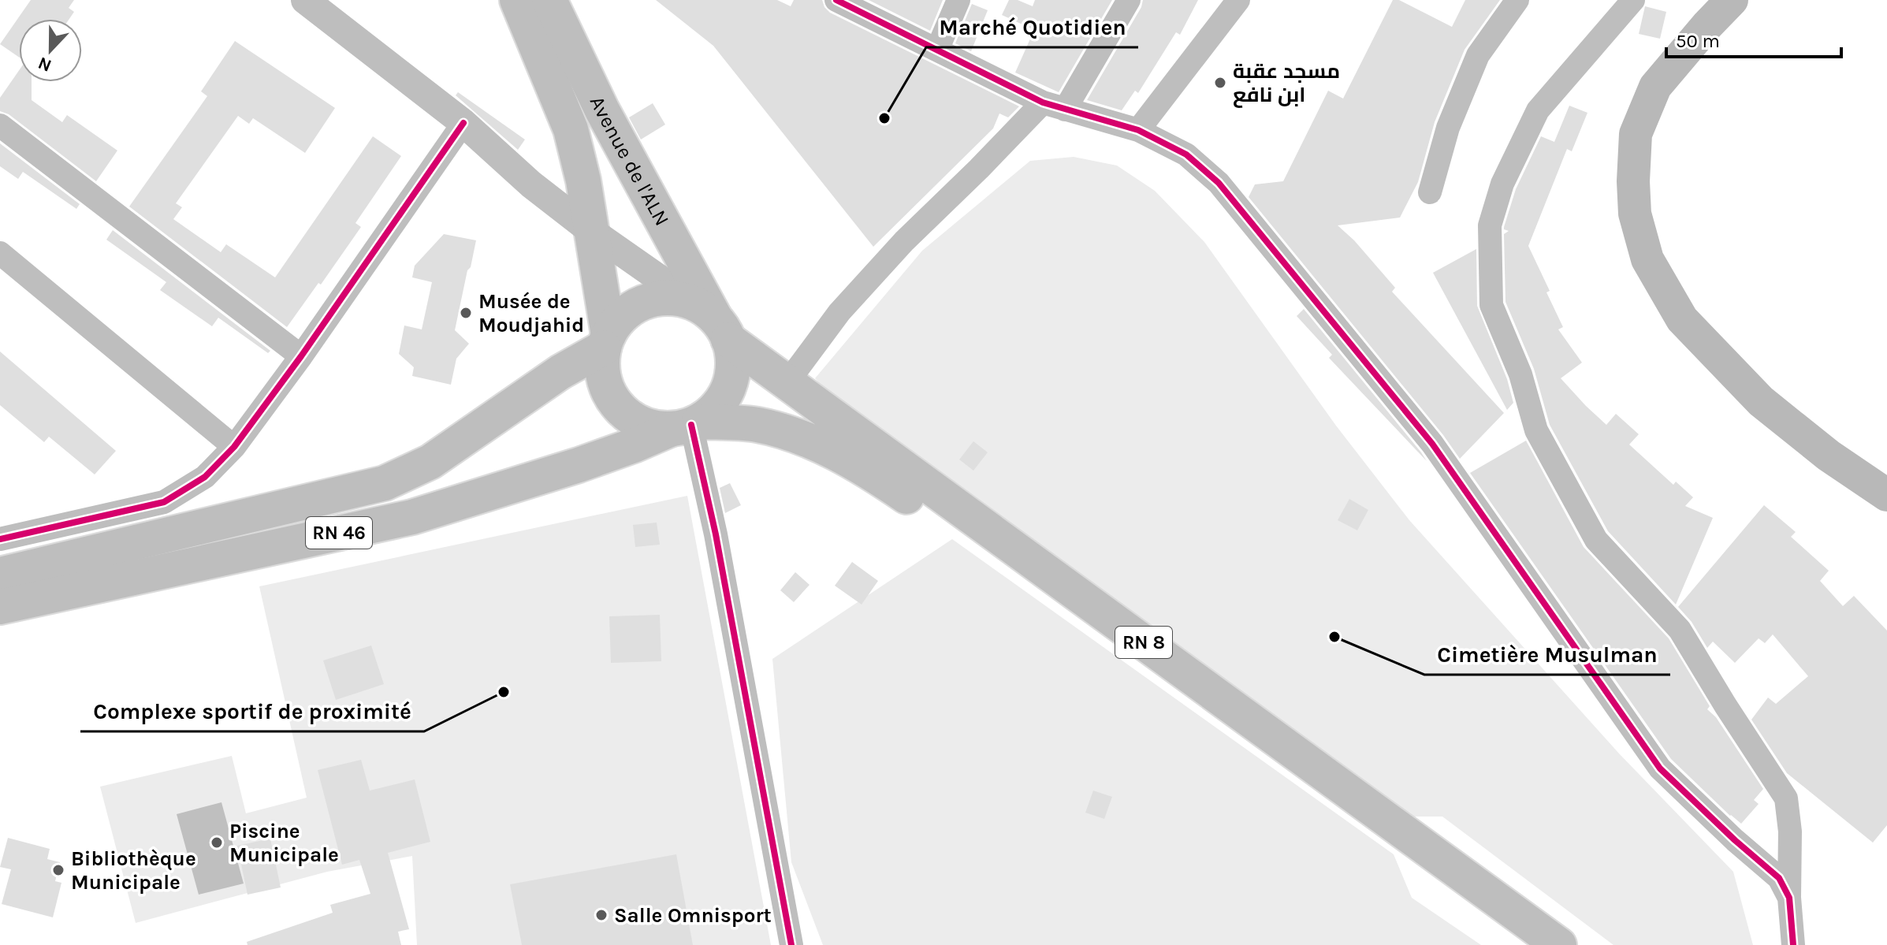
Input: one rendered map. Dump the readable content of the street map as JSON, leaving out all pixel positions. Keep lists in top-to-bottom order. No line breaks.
{"streets":{"main road":["Avenue de l'ALN","RN 46","RN 8"]},"crossings":[["Avenue de l'ALN","RN 46"],["Avenue de l'ALN","RN 8"],["RN 46","RN 8"]],"places":["مسجد عقبة ابن نافع","Marché Quotidien","Musée de Moudjahid","Cimetière Musulman","Complexe sportif de proximité","Piscine Municipale","Bibliothèque Municipale","Salle Omnisport"],"scale_bar":"50 m","north":"bottom"}
